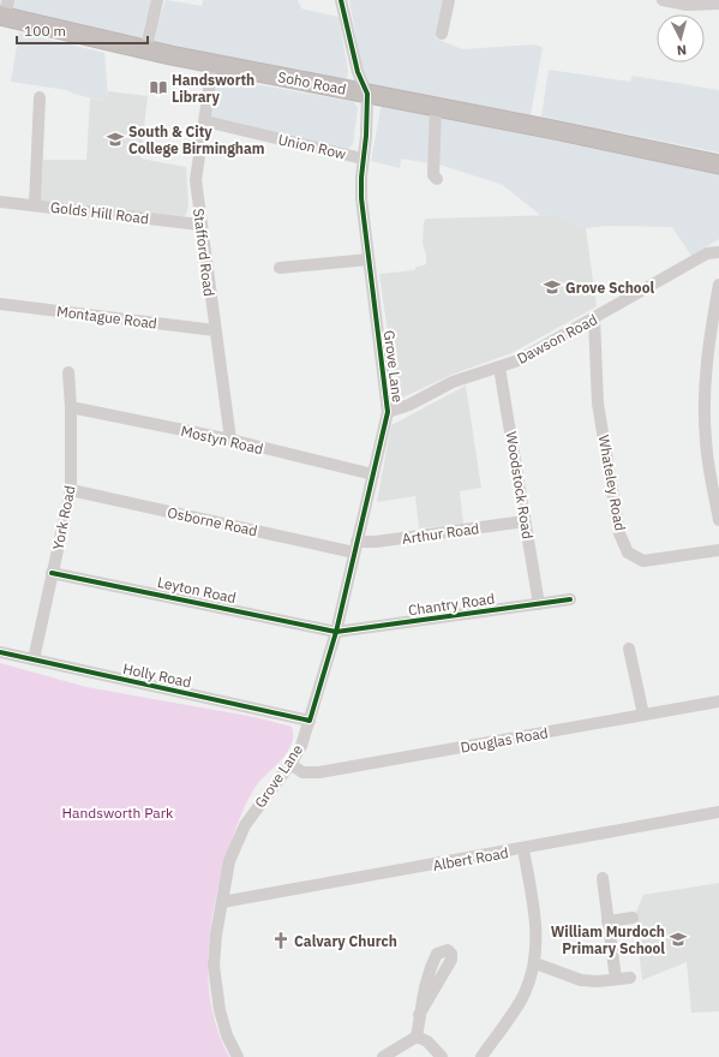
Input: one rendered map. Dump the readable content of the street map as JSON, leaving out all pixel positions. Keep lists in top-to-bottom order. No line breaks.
{"streets":{"highway":["Soho Road"],"street":["Union Row","Golds Hill Road","Stafford Road","Montague Road","Dawson Road","Grove Lane","Mostyn Road","Whateley Road","Woodstock Road","York Road","Osborne Road","Arthur Road","Leyton Road","Chantry Road","Holly Road","Douglas Road","Albert Road"]},"crossings":[["Soho Road","Stafford Road"],["Soho Road","Grove Lane"],["Union Row","Stafford Road"],["Union Row","Grove Lane"],["Golds Hill Road","Stafford Road"],["Stafford Road","Montague Road"],["Stafford Road","Mostyn Road"],["Dawson Road","Grove Lane"],["Dawson Road","Whateley Road"],["Dawson Road","Woodstock Road"],["Grove Lane","Mostyn Road"],["Grove Lane","Osborne Road"],["Grove Lane","Arthur Road"],["Grove Lane","Leyton Road"],["Grove Lane","Chantry Road"],["Grove Lane","Holly Road"],["Grove Lane","Douglas Road"],["Grove Lane","Albert Road"],["Mostyn Road","York Road"],["Woodstock Road","Arthur Road"],["Woodstock Road","Chantry Road"],["York Road","Osborne Road"],["York Road","Leyton Road"],["York Road","Holly Road"],["Osborne Road","Arthur Road"],["Leyton Road","Chantry Road"]],"parks":["Handsworth Park"],"places":{"library":["Handsworth Library"],"school or university":["South & City College Birmingham","Grove School","William Murdoch Primary School"],"church":["Calvary Church"]},"scale_bar":"100 m","north":"bottom"}
